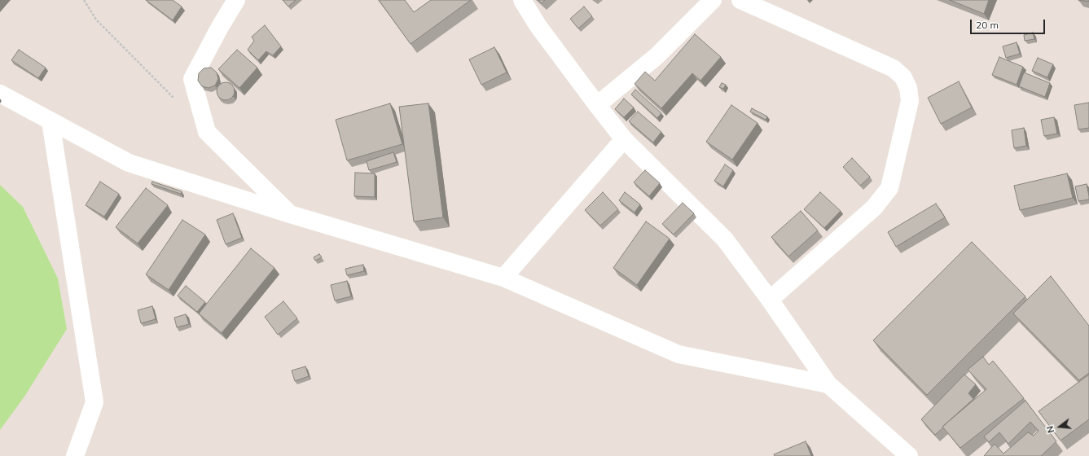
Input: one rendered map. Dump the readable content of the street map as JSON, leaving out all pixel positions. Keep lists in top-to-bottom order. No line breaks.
{"scale_bar":"20 m","north":"left"}
